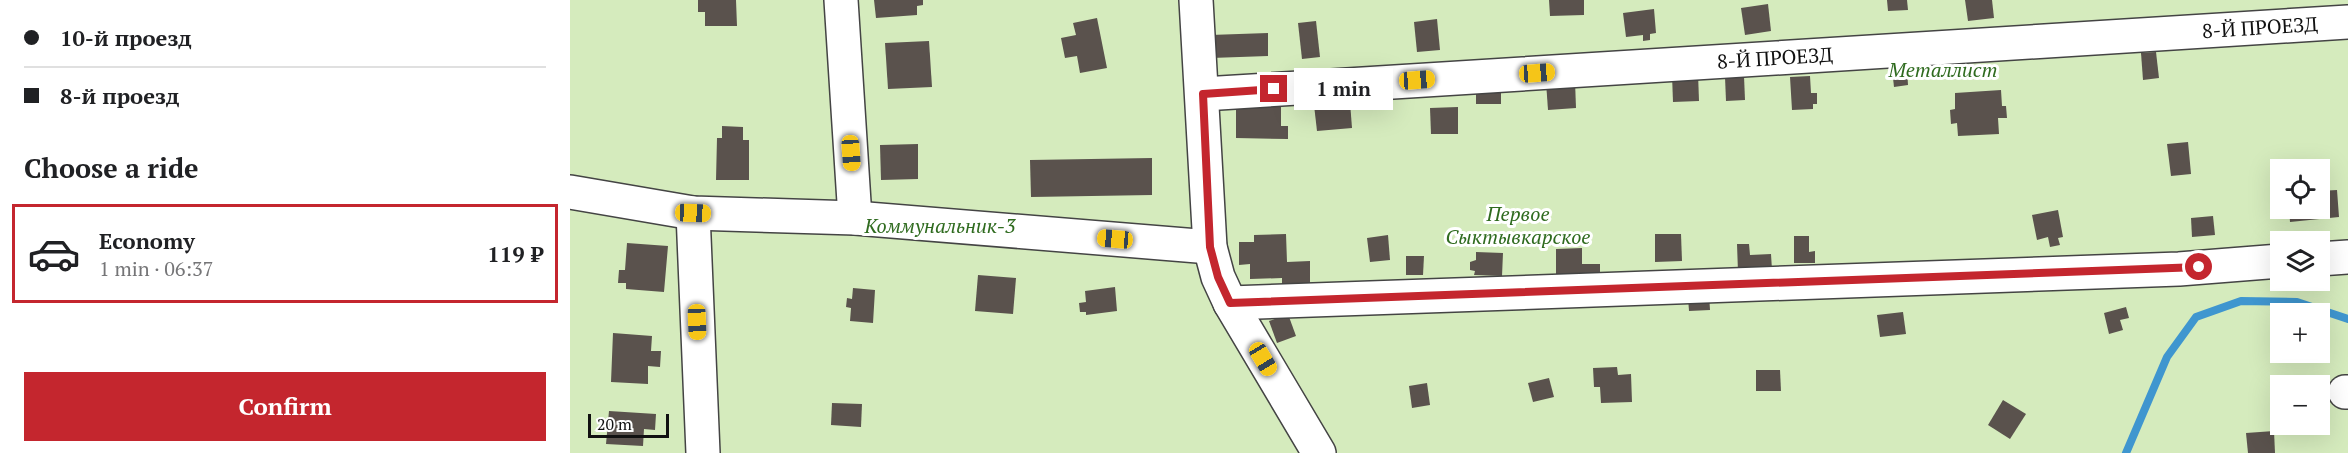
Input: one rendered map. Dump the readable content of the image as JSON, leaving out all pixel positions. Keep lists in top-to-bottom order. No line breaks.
{"streets":{"street":["8-Й ПРОЕЗД"]},"parks":["Металлист","Первое Сыктывкарское","Коммунальник-3"],"scale_bar":"20 m","page":{"banner":["10-й проезд","8-й проезд"],"bubble":"1 min","heading":"Choose a ride","map_buttons":["+","−"],"list":[{"name":"Economy","note":"1 min · 06:37","value":"119 ₽"}],"buttons":"Confirm","scale":"20 m"}}
